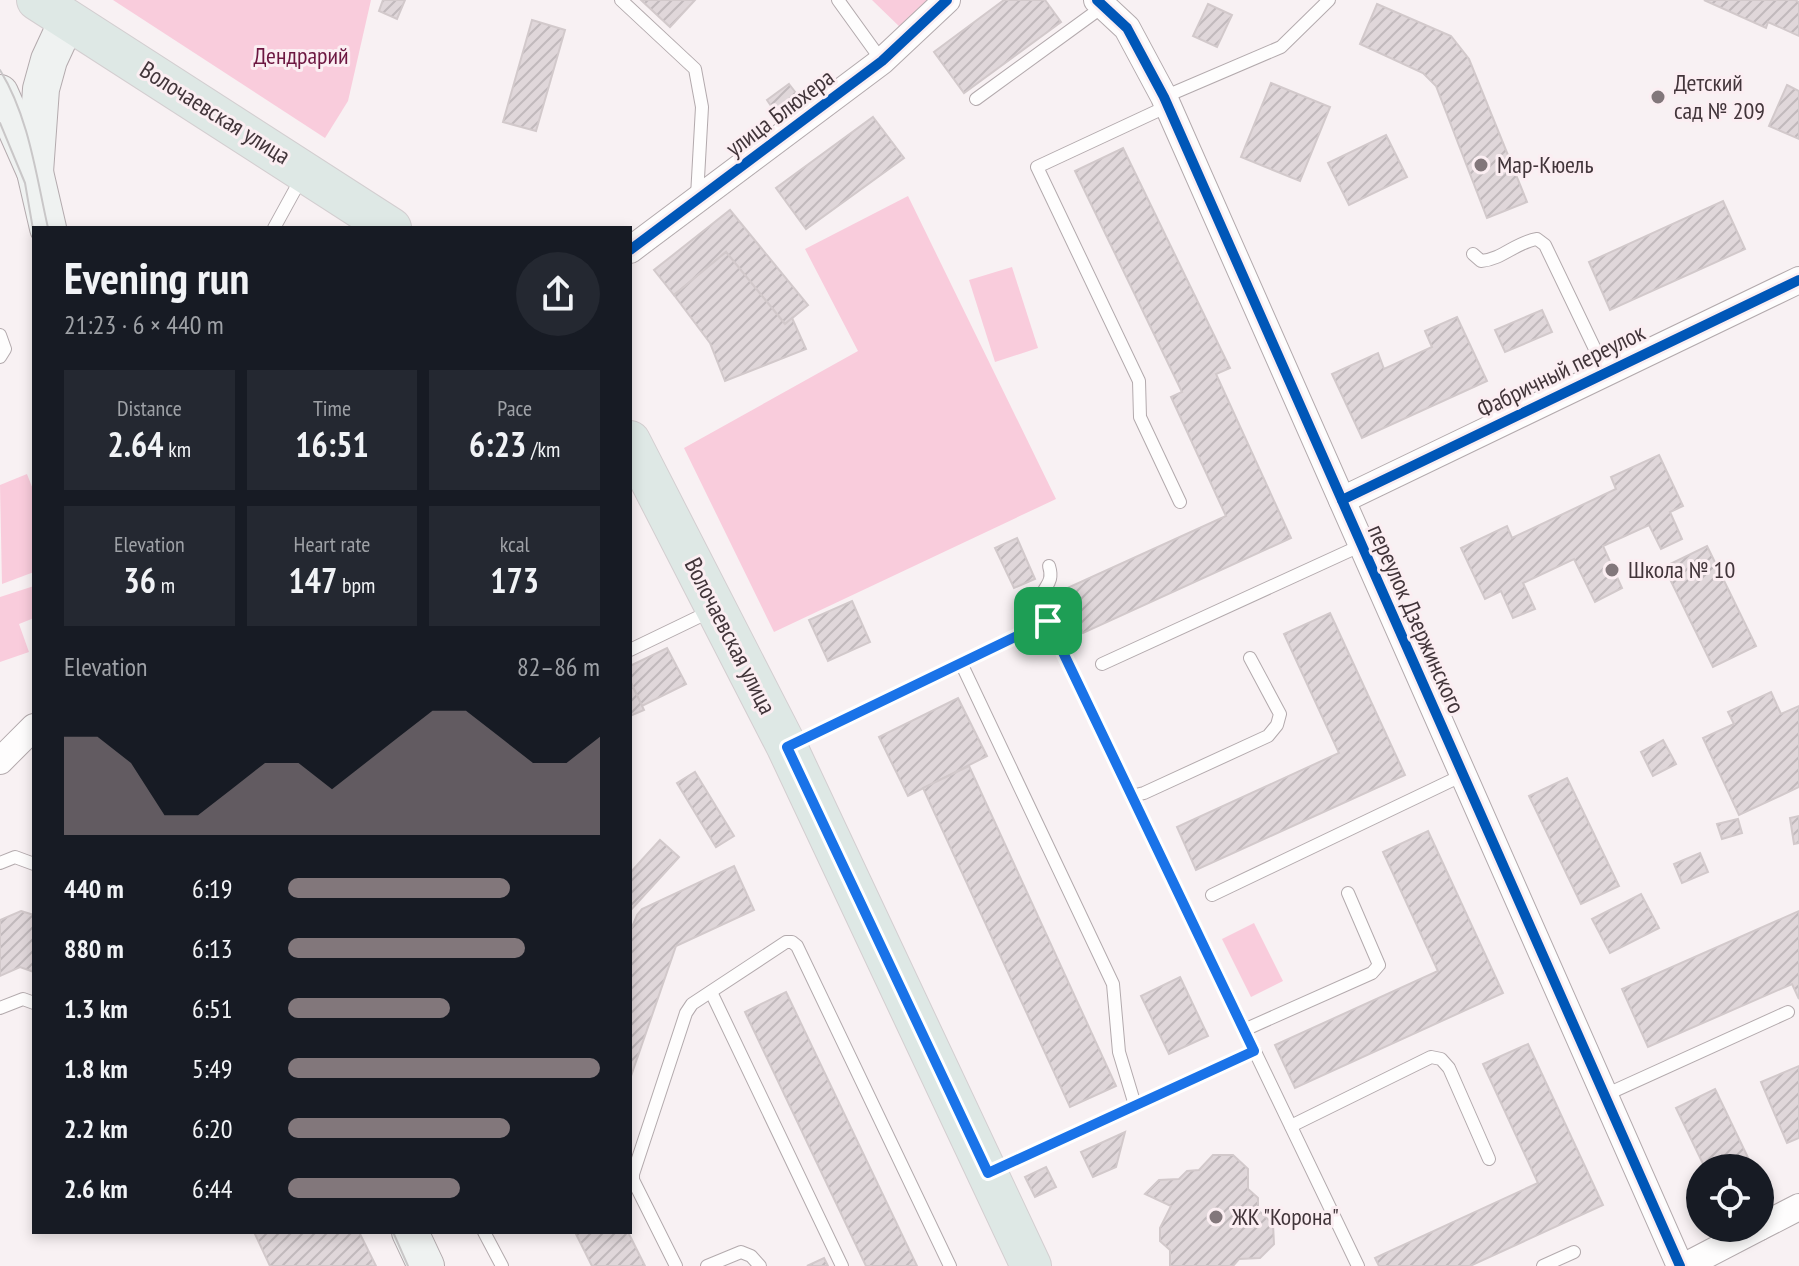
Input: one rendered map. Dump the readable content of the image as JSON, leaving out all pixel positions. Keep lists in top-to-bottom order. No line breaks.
{"streets":{"main road":["Волочаевская улица"],"street":["улица Блюхера","Фабричный переулок","переулок Дзержинского"]},"crossings":[["Фабричный переулок","переулок Дзержинского"]],"parks":["Дендрарий"],"places":["Детский сад № 209","Мар-Кюель","Школа № 10","ЖК \"Корона\""],"page":{"heading":["Evening run","21:23 · 6 × 440 m"],"stats":[["Distance","2.64 km"],["Time","16:51"],["Pace","6:23 /km"],["Elevation","36 m"],["Heart rate","147 bpm"],["kcal","173"]],"chart":["Elevation","82–86 m"],"list":[{"name":"440 m","note":"6:19"},{"name":"880 m","note":"6:13"},{"name":"1.3 km","note":"6:51"},{"name":"1.8 km","note":"5:49"},{"name":"2.2 km","note":"6:20"},{"name":"2.6 km","note":"6:44"}]}}
